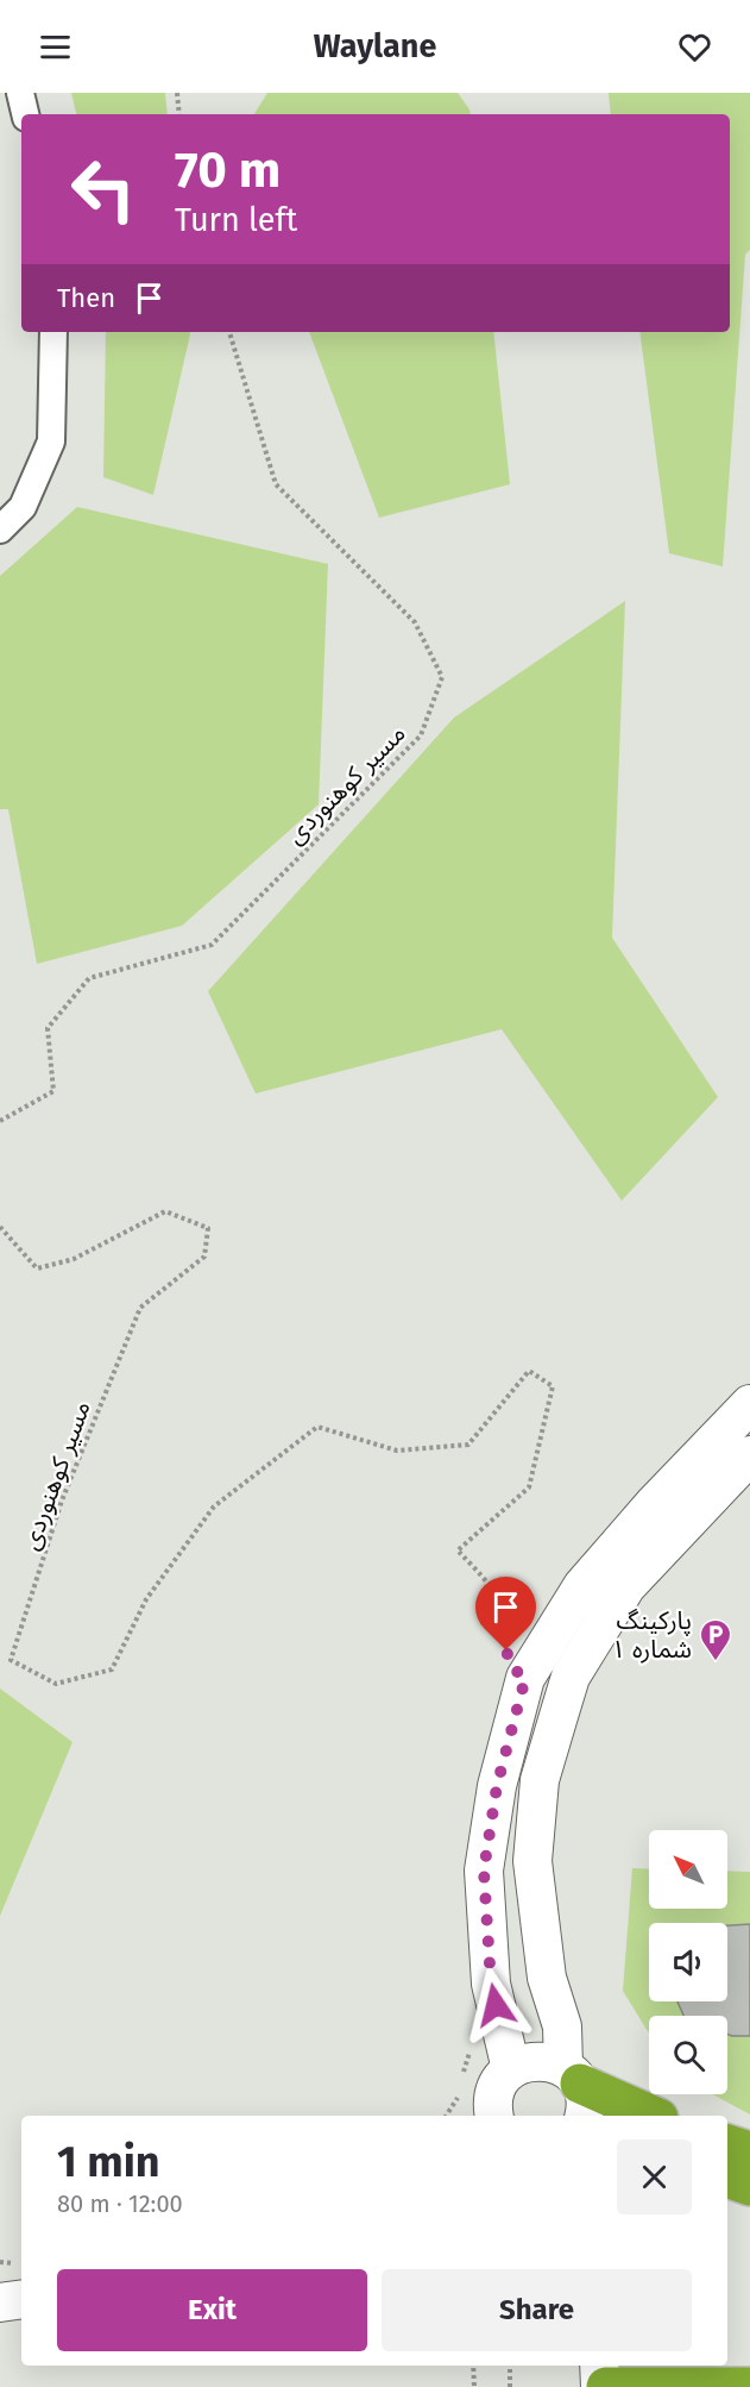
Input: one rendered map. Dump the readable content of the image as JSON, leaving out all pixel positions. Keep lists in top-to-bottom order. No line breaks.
{"streets":{"path":["مسیر کوهنوردی"]},"places":{"parking":["پارکینگ شماره ۱"]},"north":"top left","page":{"header":"Waylane","turn":["70 m","Turn left"],"then":"Then","heading":["1 min","80 m · 12:00"],"buttons":["Exit","Share"]}}
